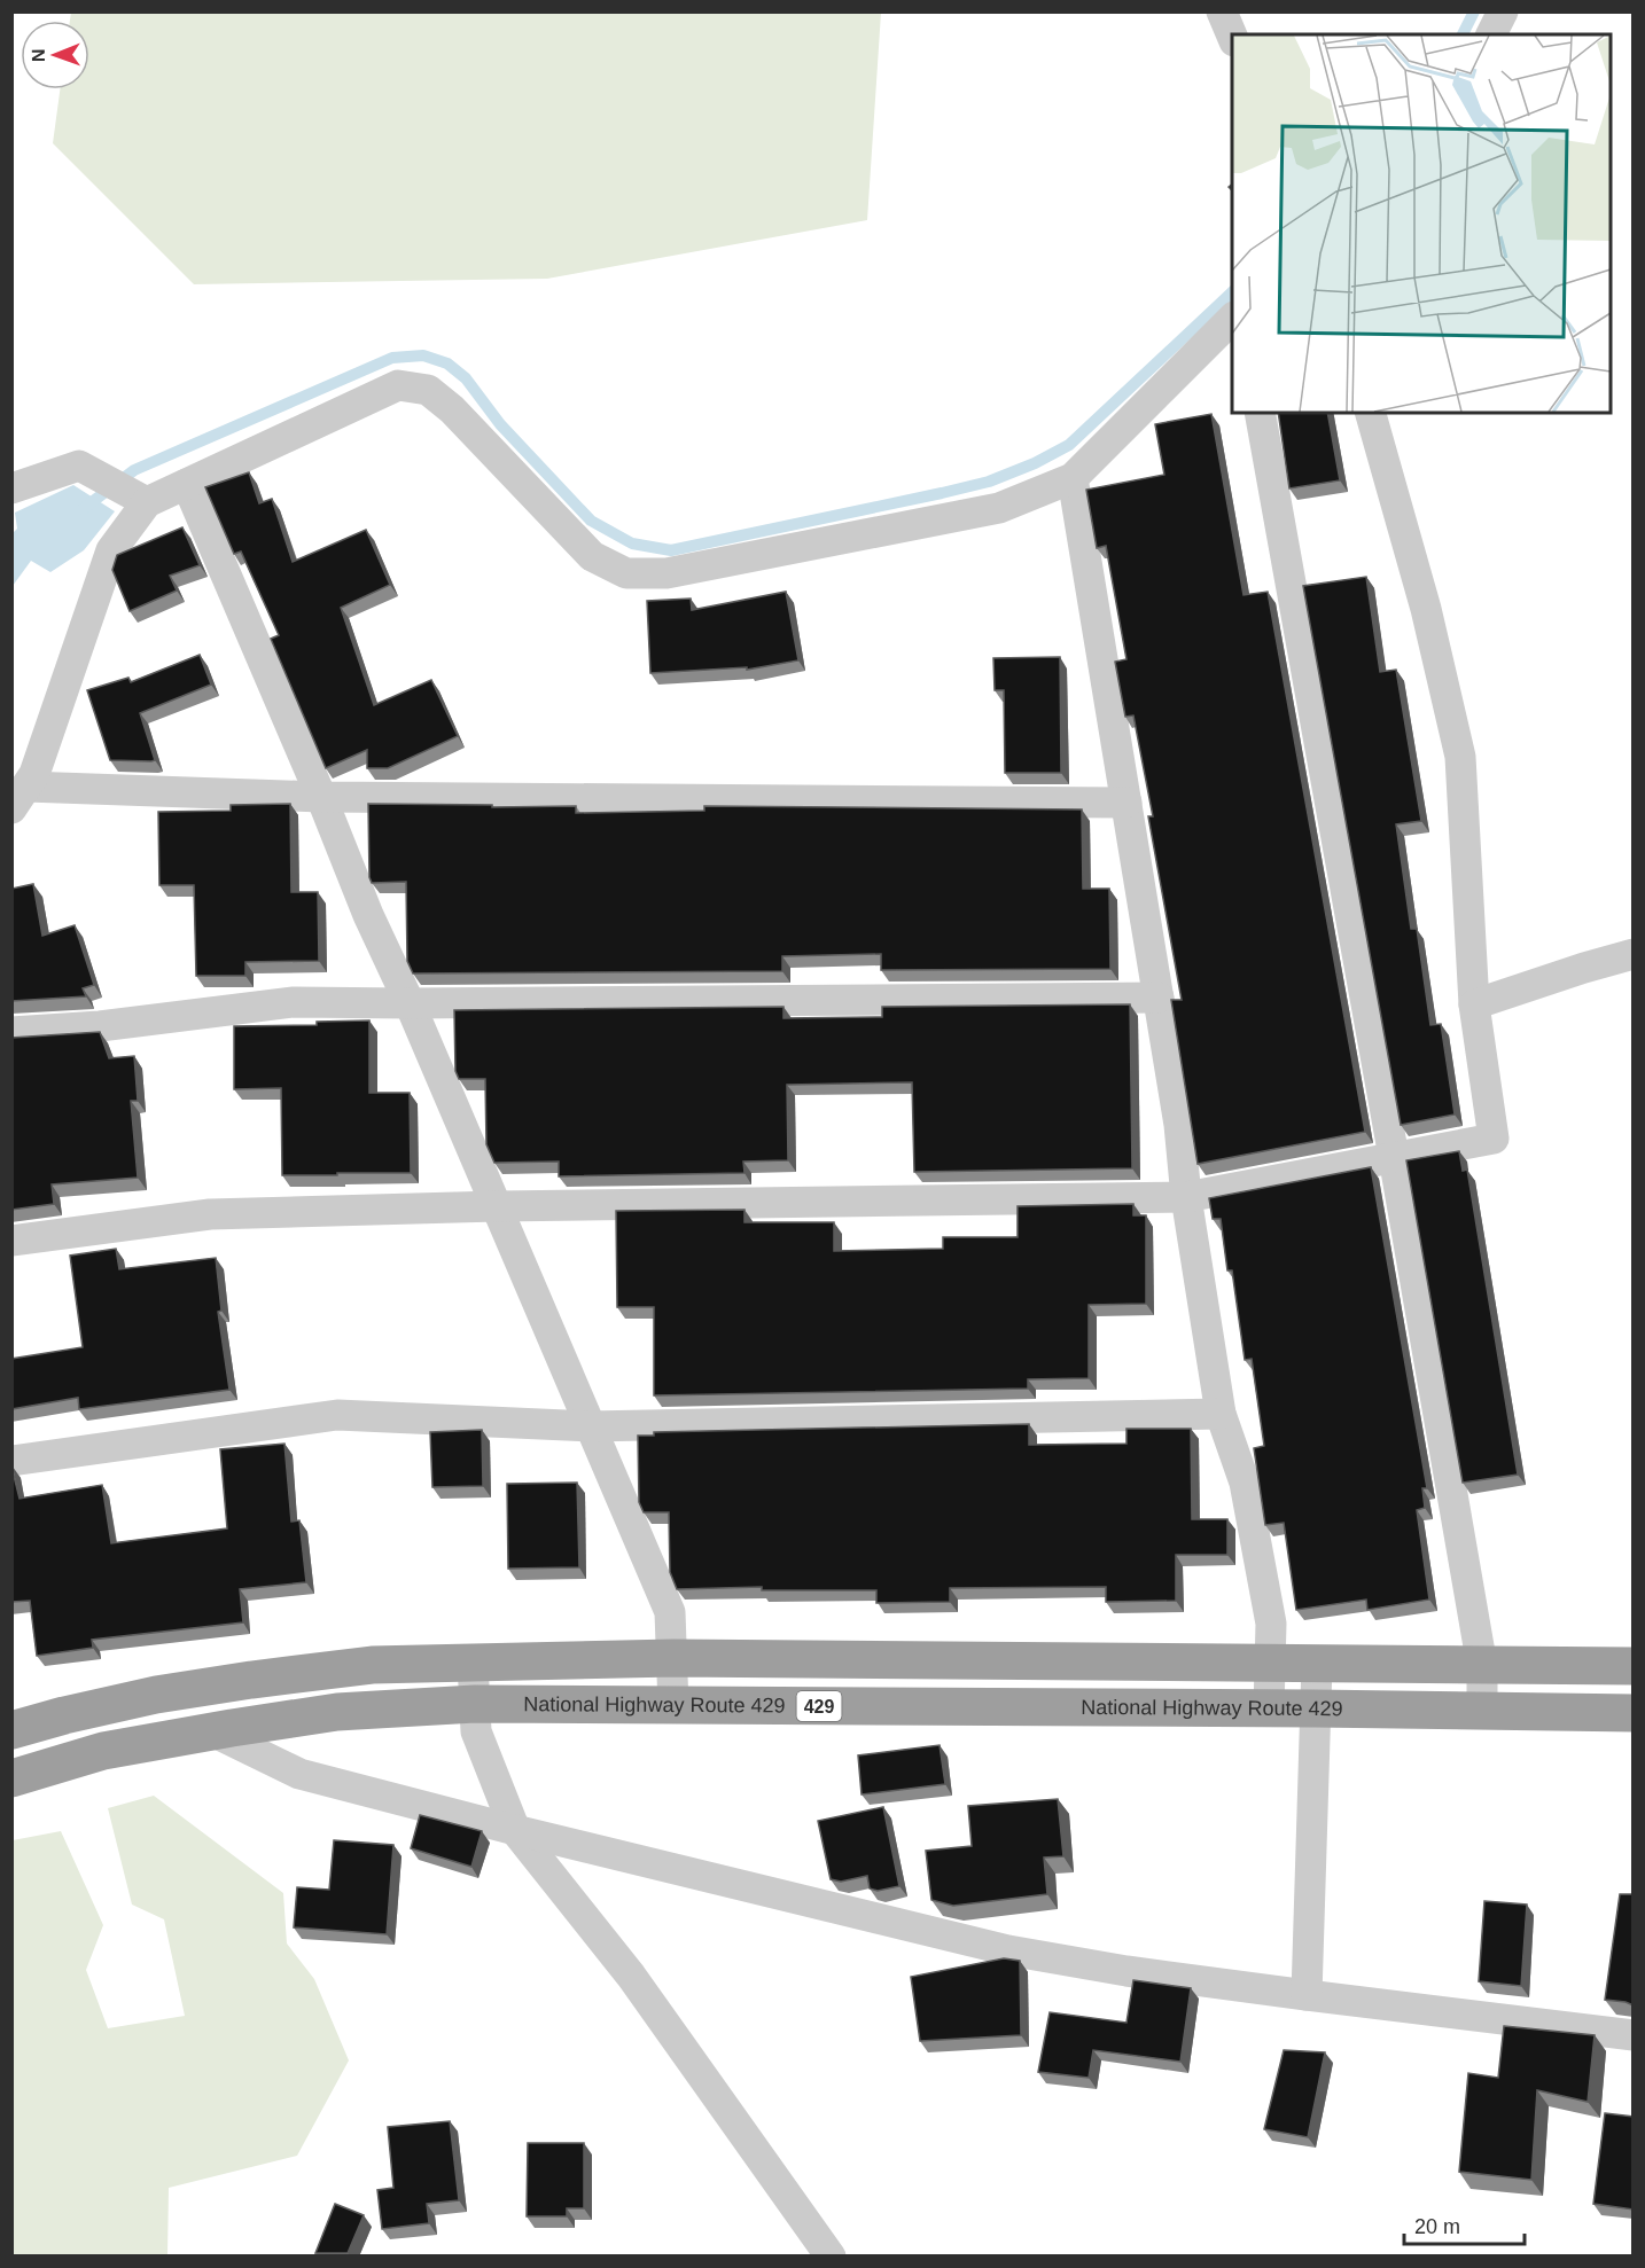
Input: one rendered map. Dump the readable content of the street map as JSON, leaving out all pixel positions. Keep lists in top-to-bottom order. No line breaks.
{"streets":{"highway":["National Highway Route 429","429"]},"scale_bar":"20 m","north":"left"}
